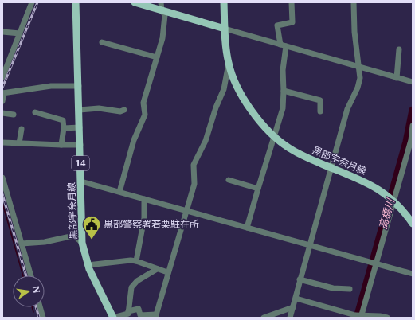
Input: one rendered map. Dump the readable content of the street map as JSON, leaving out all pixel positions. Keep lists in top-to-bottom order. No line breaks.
{"streets":{"main road":["黒部宇奈月線","14"]},"water":["高橋川"],"places":{"public building":["黒部警察署若栗駐在所"]},"north":"right"}
